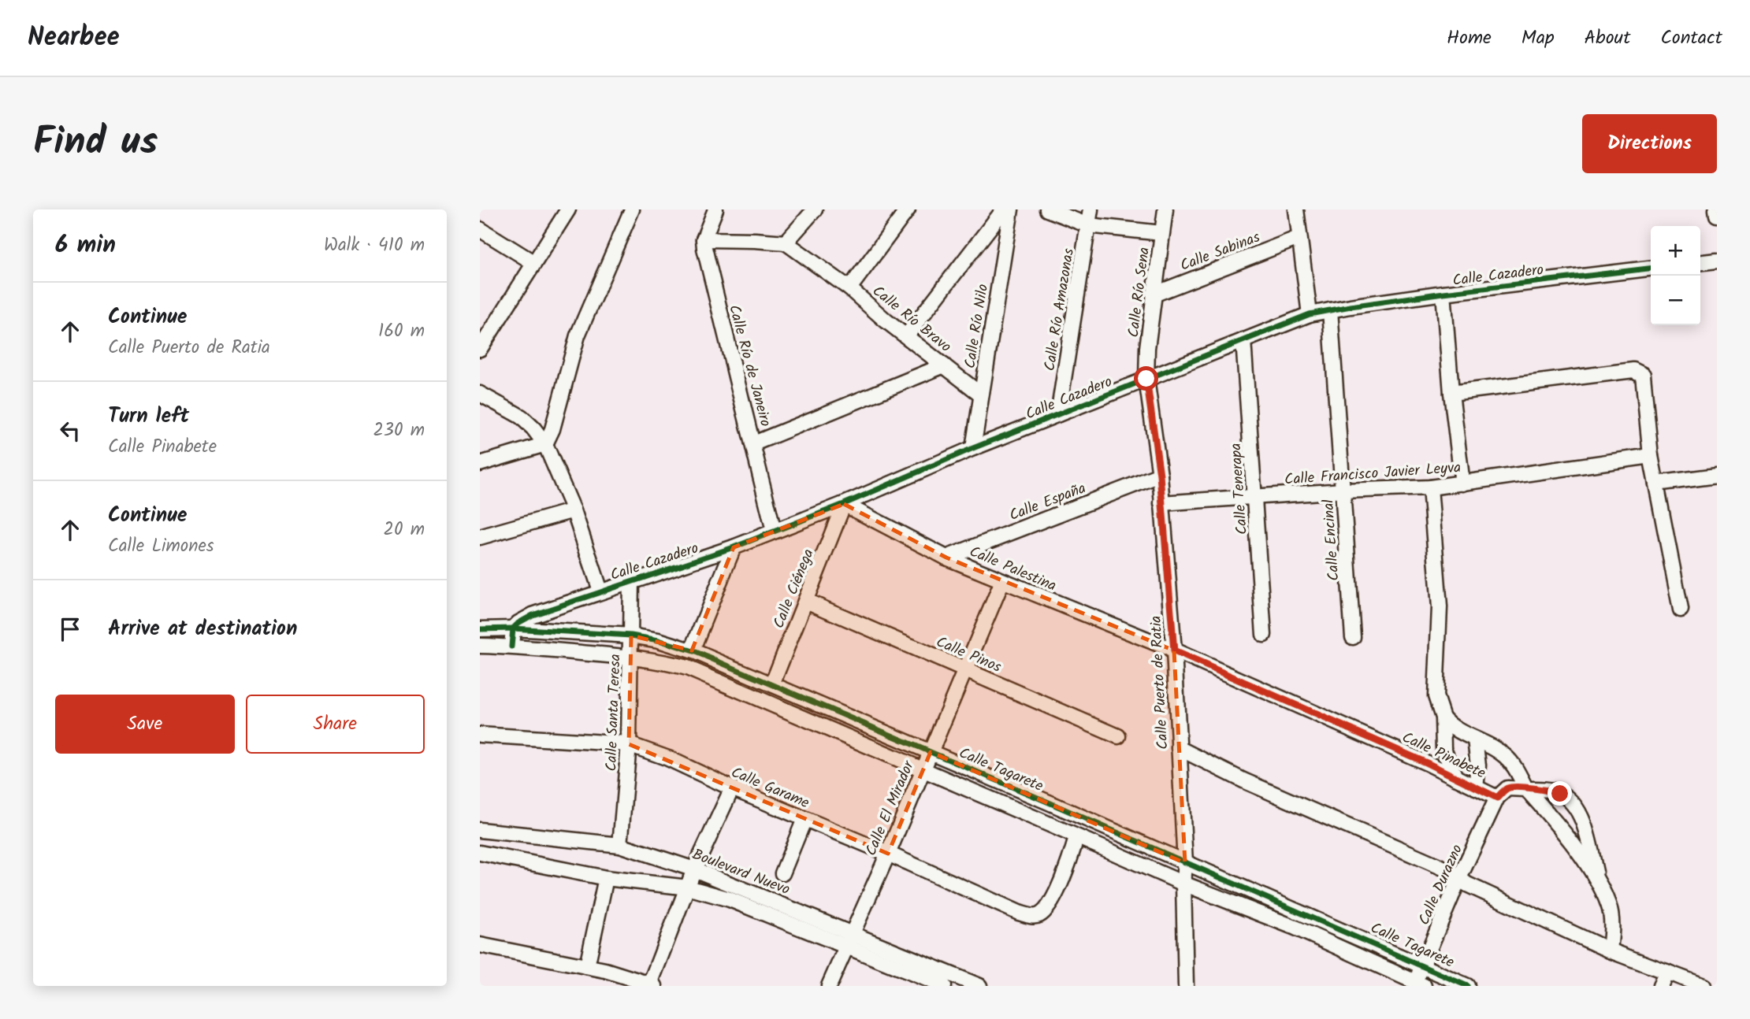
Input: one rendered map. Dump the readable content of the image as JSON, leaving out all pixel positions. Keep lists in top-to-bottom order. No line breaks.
{"streets":{"street":["Calle Sabinas","Calle Cazadero","Calle Río Sena","Calle Río Amazonas","Calle Río Bravo","Calle Río Nilo","Calle Río de Janeiro","Calle Francisco Javier Leyva","Calle Tenerapa","Calle España","Calle Encinal","Calle Palestina","Calle Ciénega","Calle Pinos","Calle Puerto de Ratia","Calle Santa Teresa","Calle Pinabete","Calle Tagarete","Calle Garame","Calle El Mirador","Boulevard Nuevo","Calle Durazno"]},"crossings":[["Calle Sabinas","Calle Río Sena"],["Calle Cazadero","Calle Río Sena"],["Calle Cazadero","Calle Río Amazonas"],["Calle Cazadero","Calle Río Nilo"],["Calle Cazadero","Calle Río de Janeiro"],["Calle Cazadero","Calle Tenerapa"],["Calle Cazadero","Calle Encinal"],["Calle Cazadero","Calle Palestina"],["Calle Cazadero","Calle Ciénega"],["Calle Cazadero","Calle Puerto de Ratia"],["Calle Cazadero","Calle Santa Teresa"],["Calle Cazadero","Calle Tagarete"],["Calle Río Sena","Calle Puerto de Ratia"],["Calle Río Bravo","Calle Río Nilo"],["Calle Francisco Javier Leyva","Calle Tenerapa"],["Calle Francisco Javier Leyva","Calle Encinal"],["Calle Francisco Javier Leyva","Calle Puerto de Ratia"],["Calle España","Calle Palestina"],["Calle España","Calle Puerto de Ratia"],["Calle Palestina","Calle Ciénega"],["Calle Palestina","Calle Puerto de Ratia"],["Calle Palestina","Calle Pinabete"],["Calle Palestina","Calle El Mirador"],["Calle Ciénega","Calle Pinos"],["Calle Ciénega","Calle Tagarete"],["Calle Pinos","Calle El Mirador"],["Calle Puerto de Ratia","Calle Pinabete"],["Calle Puerto de Ratia","Calle Tagarete"],["Calle Santa Teresa","Calle Tagarete"],["Calle Santa Teresa","Calle Garame"],["Calle Santa Teresa","Boulevard Nuevo"],["Calle Pinabete","Calle Durazno"],["Calle Tagarete","Calle El Mirador"],["Calle Tagarete","Calle Durazno"],["Calle Garame","Calle El Mirador"],["Calle El Mirador","Boulevard Nuevo"]],"page":{"header":"Nearbee","nav":["Home","Map","About","Contact"],"title":"Find us","buttons":["Directions",["Save","Share"]],"heading":["6 min","Walk · 410 m"],"map_buttons":["+","−"],"list":[["Continue","Calle Puerto de Ratia","160 m"],["Turn left","Calle Pinabete","230 m"],["Continue","Calle Limones","20 m"],"Arrive at destination"]}}
